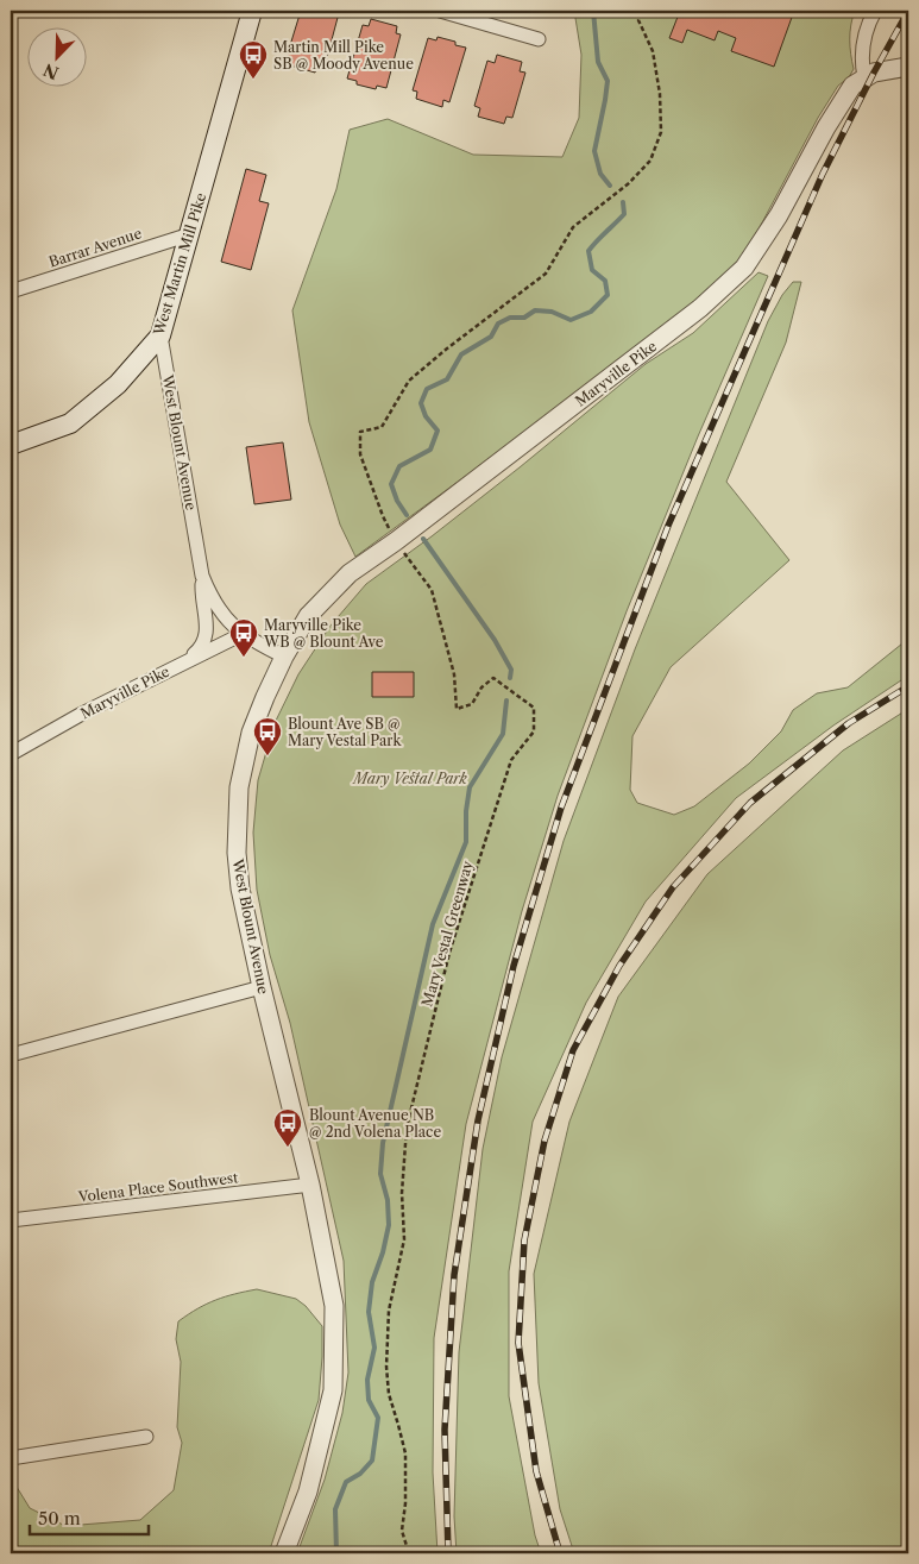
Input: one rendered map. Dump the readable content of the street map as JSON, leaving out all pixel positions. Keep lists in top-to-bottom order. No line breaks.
{"streets":{"main road":["West Martin Mill Pike"],"street":["Barrar Avenue","Maryville Pike","West Blount Avenue","Volena Place Southwest"],"path":["Mary Vestal Greenway"]},"crossings":[["Barrar Avenue","West Martin Mill Pike"],["West Martin Mill Pike","West Blount Avenue"],["Maryville Pike","West Blount Avenue"],["Maryville Pike","Mary Vestal Greenway"],["West Blount Avenue","Volena Place Southwest"]],"parks":["Mary Vestal Park"],"places":{"bus stop":["Martin Mill Pike SB @ Moody Avenue","Maryville Pike WB @ Blount Ave","Blount Ave SB @ Mary Vestal Park","Blount Avenue NB @ 2nd Volena Place"]},"scale_bar":"50 m","north":"bottom left"}
